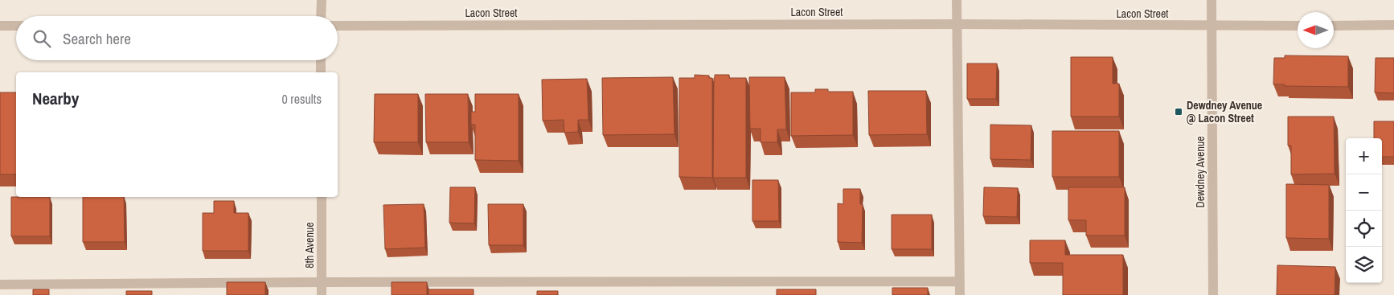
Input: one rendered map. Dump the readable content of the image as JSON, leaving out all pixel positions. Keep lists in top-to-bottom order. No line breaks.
{"streets":{"street":["Lacon Street","Dewdney Avenue","8th Avenue"]},"crossings":[["Lacon Street","Dewdney Avenue"]],"places":{"transit":["Dewdney Avenue @ Lacon Street"]},"north":"left","page":{"search":"Search here","heading":["Nearby","0 results"],"map_buttons":["+","−"]}}
